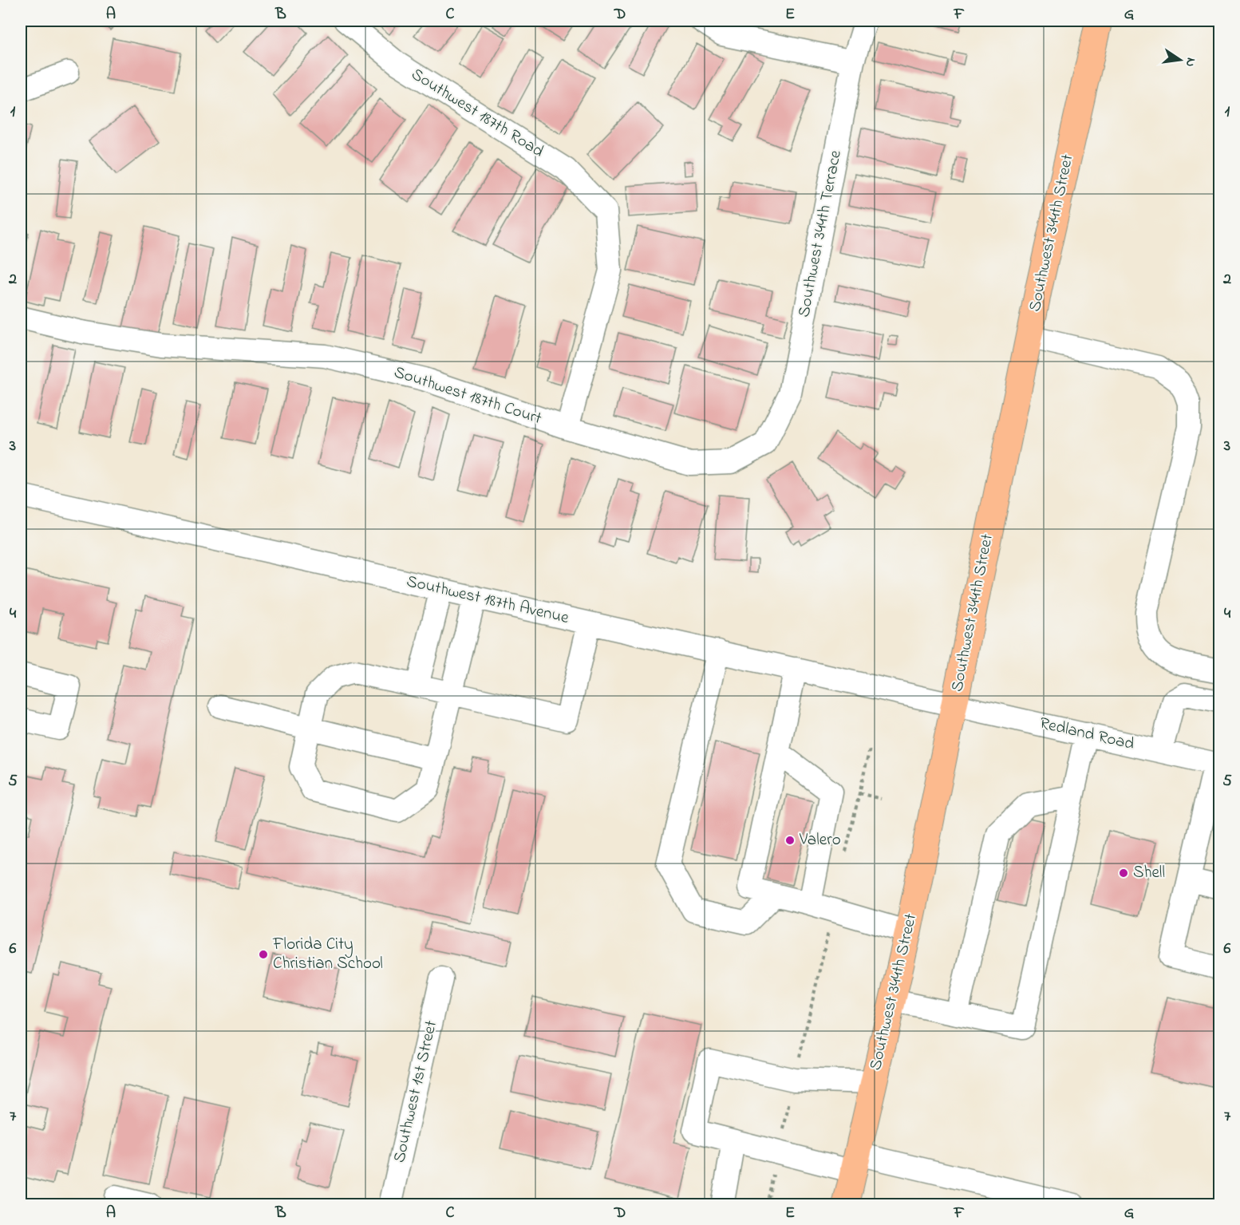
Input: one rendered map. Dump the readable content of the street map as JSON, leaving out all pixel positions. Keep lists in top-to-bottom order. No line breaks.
{"streets":{"main road":["Southwest 344th Street"],"street":["Southwest 187th Road","Southwest 344th Terrace","Southwest 187th Court","Southwest 187th Avenue","Redland Road","Southwest 1st Street"]},"crossings":[["Southwest 187th Road","Southwest 187th Court"],["Southwest 344th Street","Southwest 187th Avenue"],["Southwest 344th Street","Redland Road"],["Southwest 344th Terrace","Southwest 187th Court"],["Southwest 187th Avenue","Redland Road"]],"places":["Valero","Shell","Florida City Christian School"],"north":"right","grid":{"columns":["A","B","C","D","E","F","G"],"rows":["1","2","3","4","5","6","7"]}}
